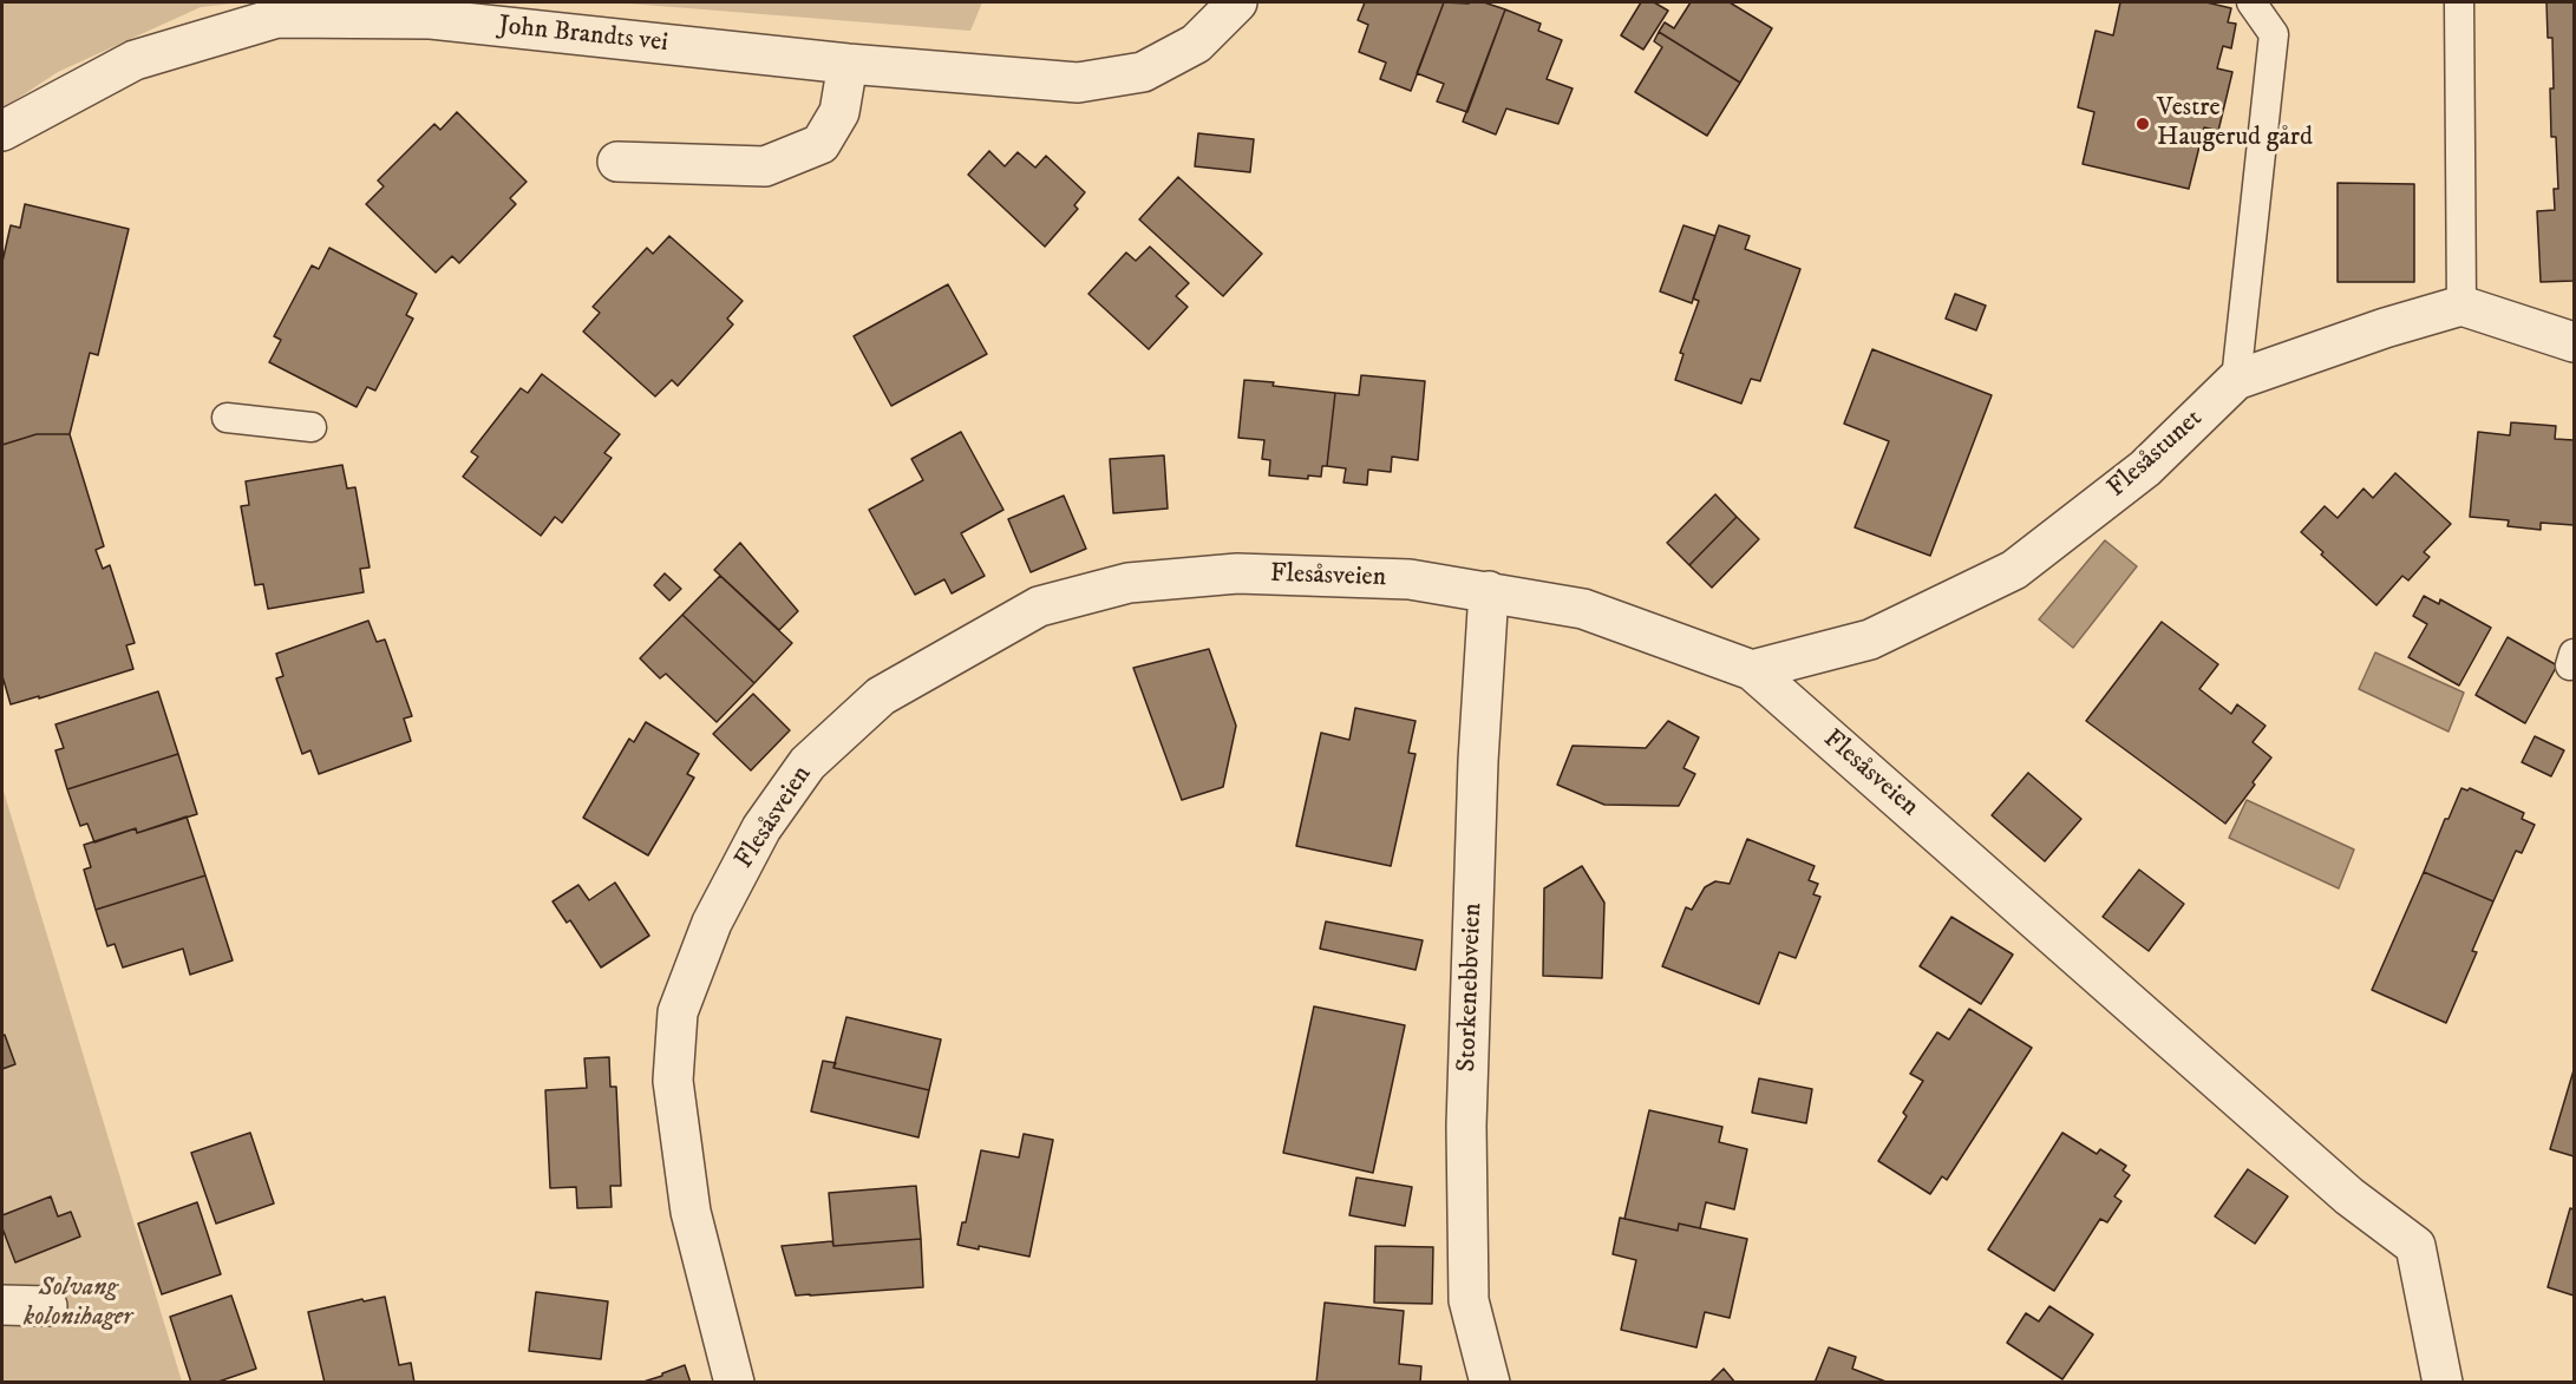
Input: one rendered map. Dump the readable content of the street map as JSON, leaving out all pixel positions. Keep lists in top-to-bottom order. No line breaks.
{"streets":{"street":["John Brandts vei","Flesåstunet","Flesåsveien","Storkenebbveien"]},"crossings":[["Flesåstunet","Flesåsveien"],["Flesåsveien","Storkenebbveien"]],"parks":["Solvang kolonihager"],"places":["Vestre Haugerud gård"]}
